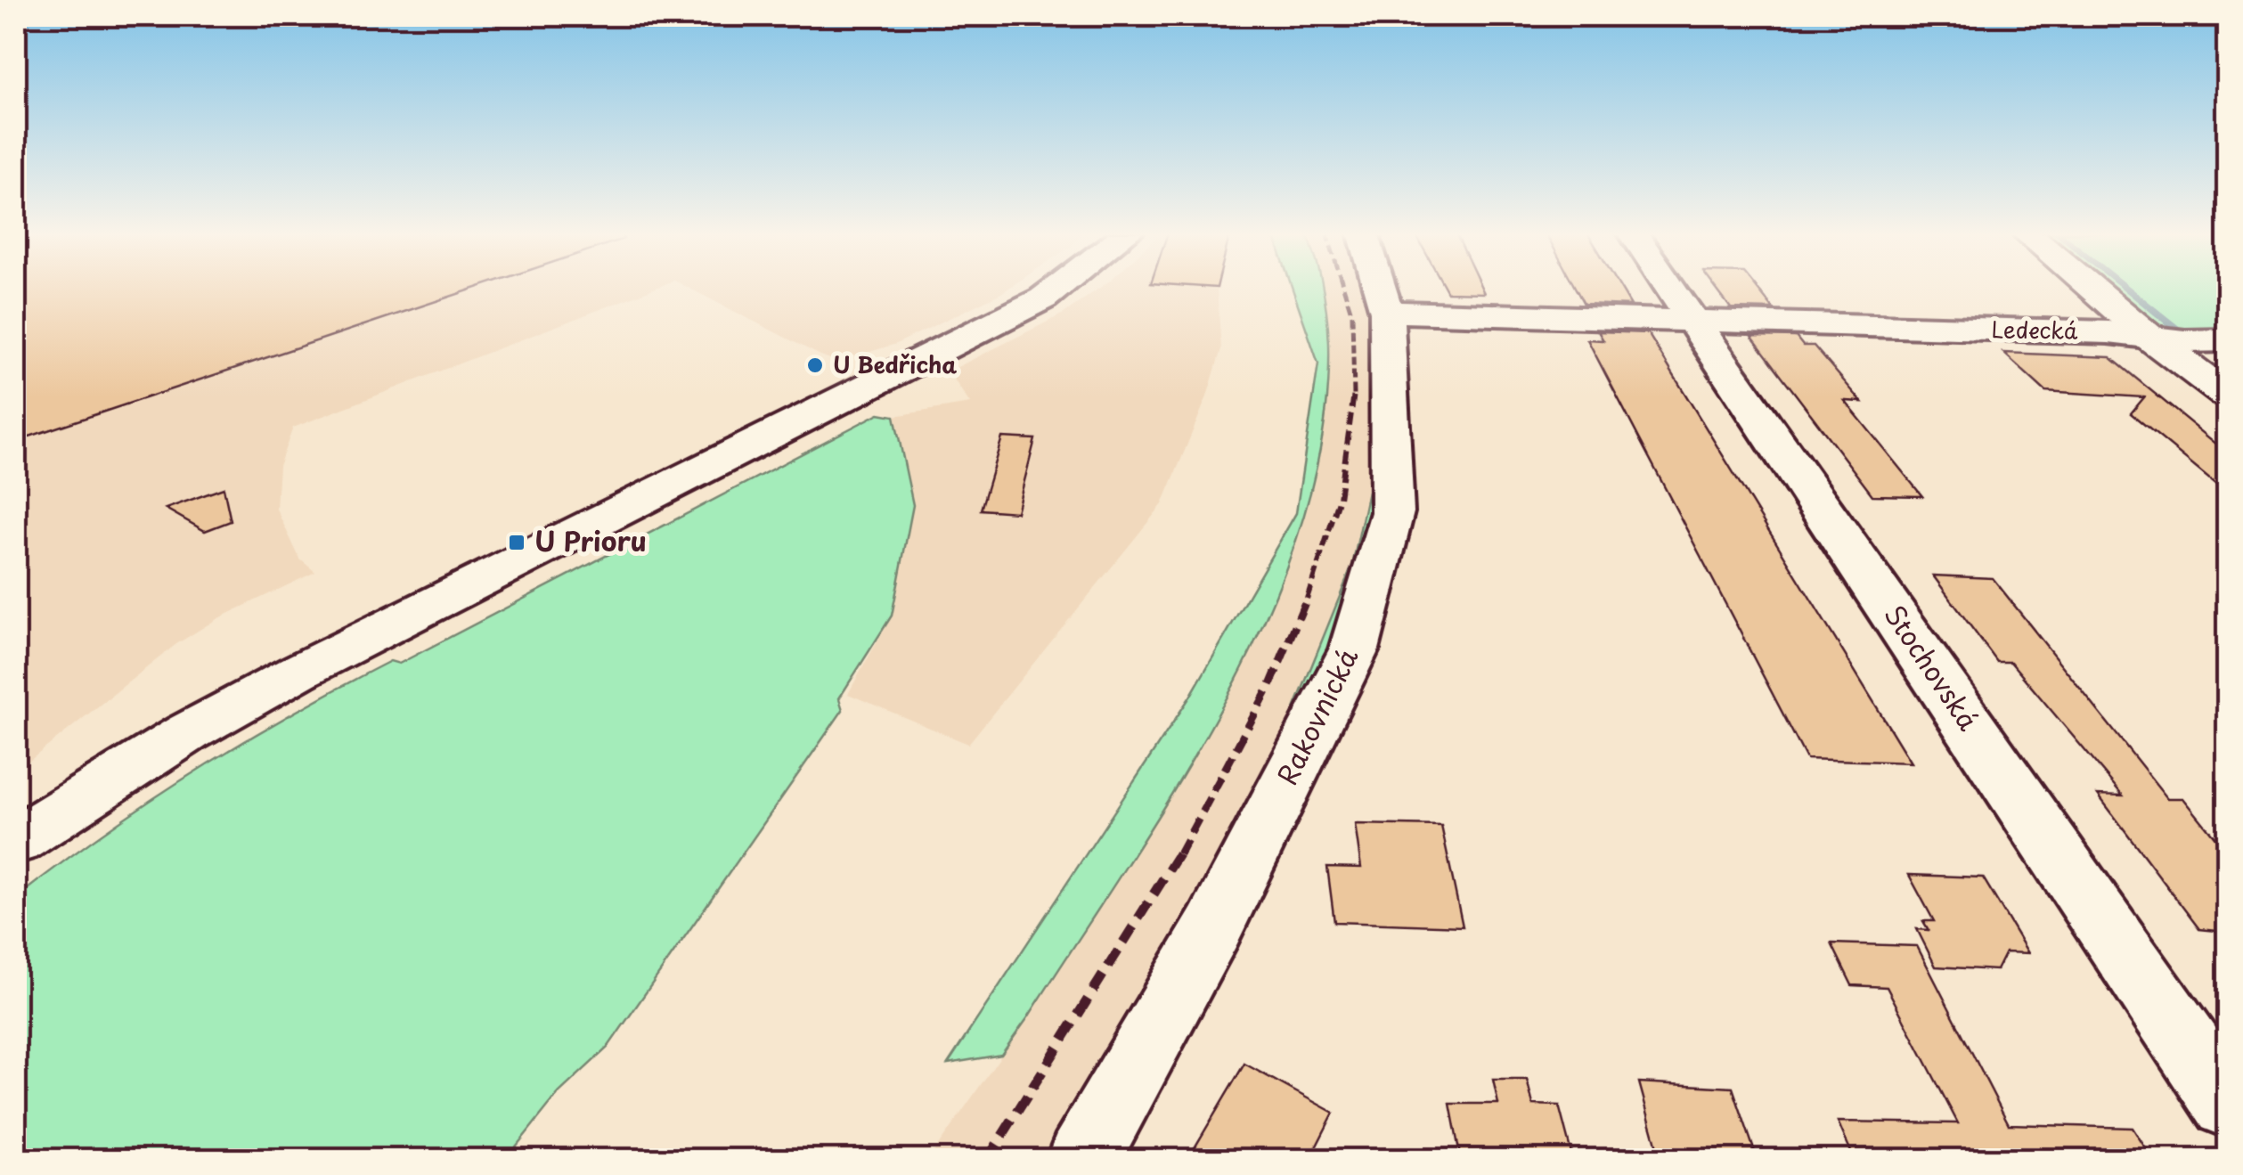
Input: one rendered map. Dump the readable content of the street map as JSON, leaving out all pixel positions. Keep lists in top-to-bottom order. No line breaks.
{"streets":{"street":["Ledecká","Stochovská","Rakovnická"]},"crossings":[["Ledecká","Stochovská"],["Ledecká","Rakovnická"]],"places":{"other":["U Bedřicha"],"transit":["U Prioru"]}}
